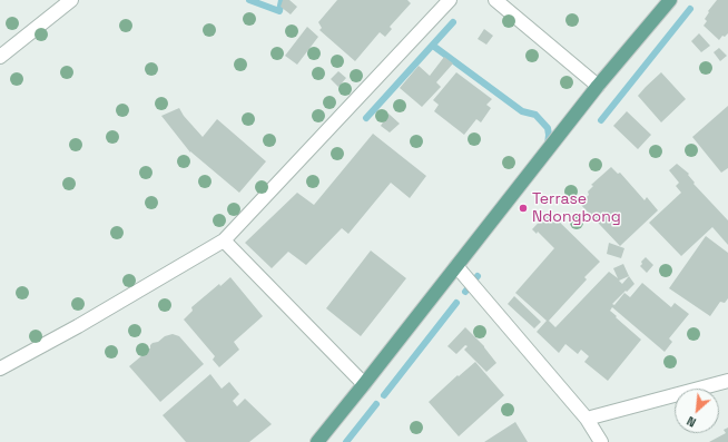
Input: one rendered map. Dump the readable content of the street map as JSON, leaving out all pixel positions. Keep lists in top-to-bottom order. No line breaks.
{"places":["Terrase Ndongbong"],"north":"bottom left"}
